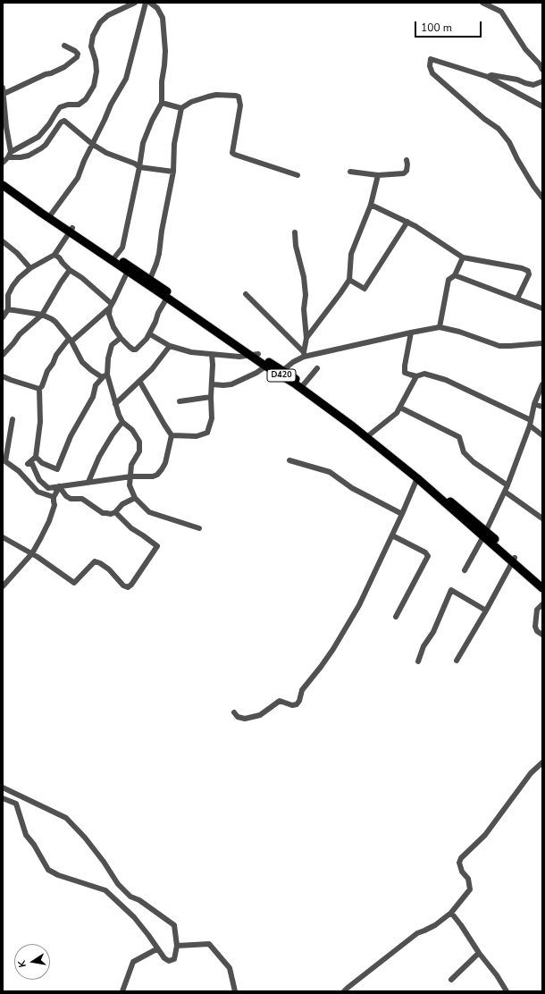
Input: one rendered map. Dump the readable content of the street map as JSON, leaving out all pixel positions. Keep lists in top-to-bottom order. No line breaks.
{"streets":{"highway":["D420"]},"scale_bar":"100 m","north":"left"}
